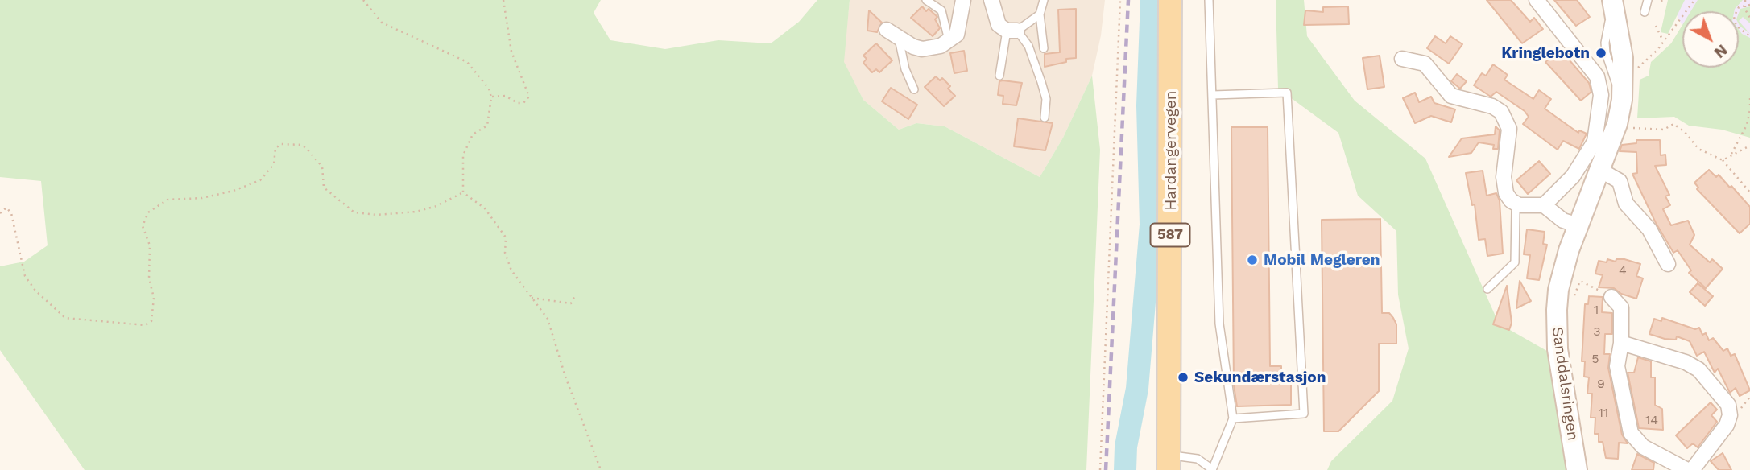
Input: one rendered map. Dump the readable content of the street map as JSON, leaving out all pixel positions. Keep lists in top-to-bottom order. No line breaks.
{"streets":{"main road":["Hardangervegen","587","Sanddalsringen"]},"places":["Kringlebotn","Mobil Megleren","Sekundærstasjon"],"house_numbers":["4","1","3","5","9","11","14"],"north":"bottom right"}
